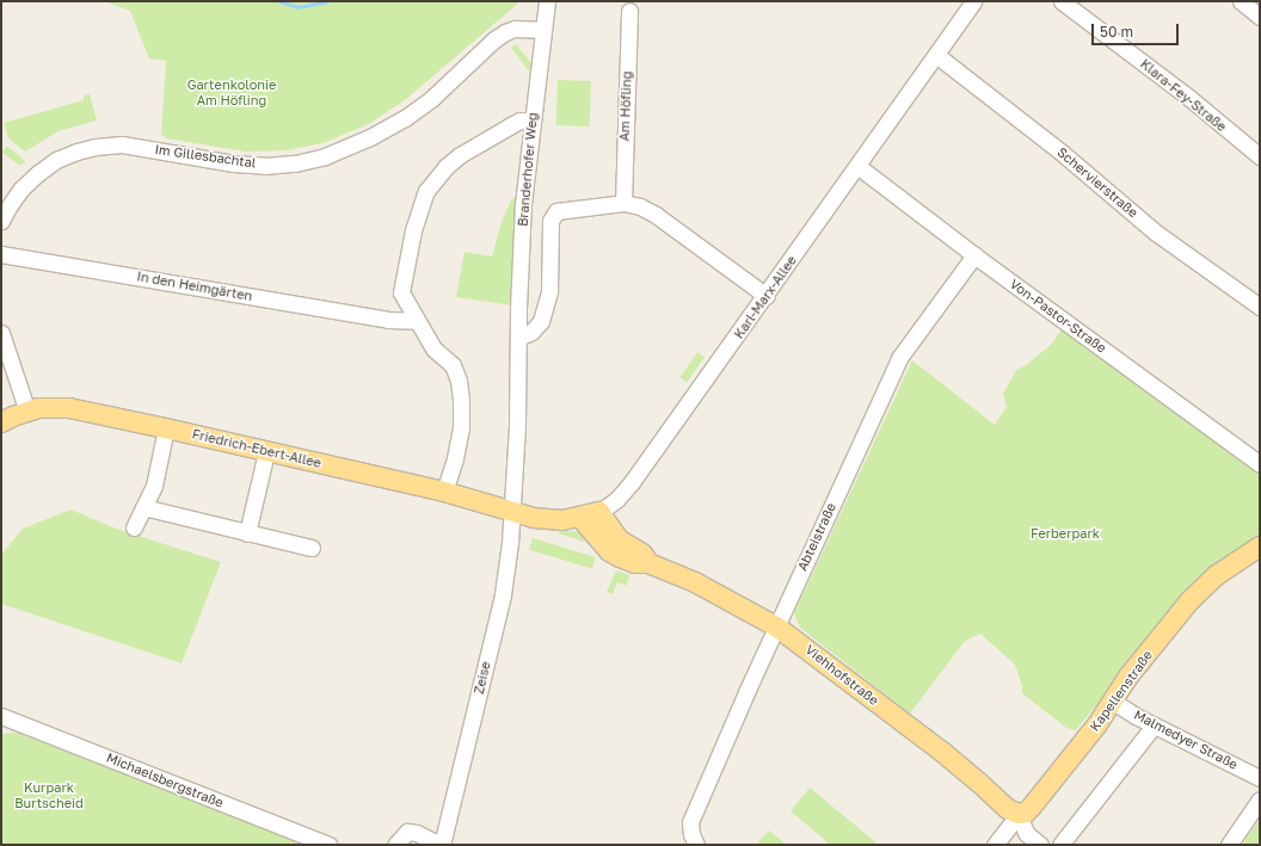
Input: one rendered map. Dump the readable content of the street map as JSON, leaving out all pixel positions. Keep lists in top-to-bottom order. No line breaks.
{"streets":{"main road":["Karl-Marx-Allee","Friedrich-Ebert-Allee","Viehhofstraße","Kapellenstraße"],"street":["Klara-Fey-Straße","Am Höfling","Im Gillesbachtal","Branderhofer Weg","Schervierstraße","In den Heimgärten","Von-Pastor-Straße","Abteistraße","Zeise","Malmedyer Straße","Michaelsbergstraße"]},"crossings":[["Am Höfling","Branderhofer Weg"],["Im Gillesbachtal","Branderhofer Weg"],["Branderhofer Weg","Karl-Marx-Allee"],["Branderhofer Weg","Friedrich-Ebert-Allee"],["Branderhofer Weg","Zeise"],["Schervierstraße","Karl-Marx-Allee"],["Karl-Marx-Allee","Von-Pastor-Straße"],["Karl-Marx-Allee","Friedrich-Ebert-Allee"],["Karl-Marx-Allee","Viehhofstraße"],["Karl-Marx-Allee","Zeise"],["Von-Pastor-Straße","Abteistraße"],["Friedrich-Ebert-Allee","Zeise"],["Abteistraße","Viehhofstraße"],["Viehhofstraße","Kapellenstraße"],["Kapellenstraße","Malmedyer Straße"]],"parks":["Gartenkolonie Am Höfling","Ferberpark","Kurpark Burtscheid"],"scale_bar":"50 m"}
